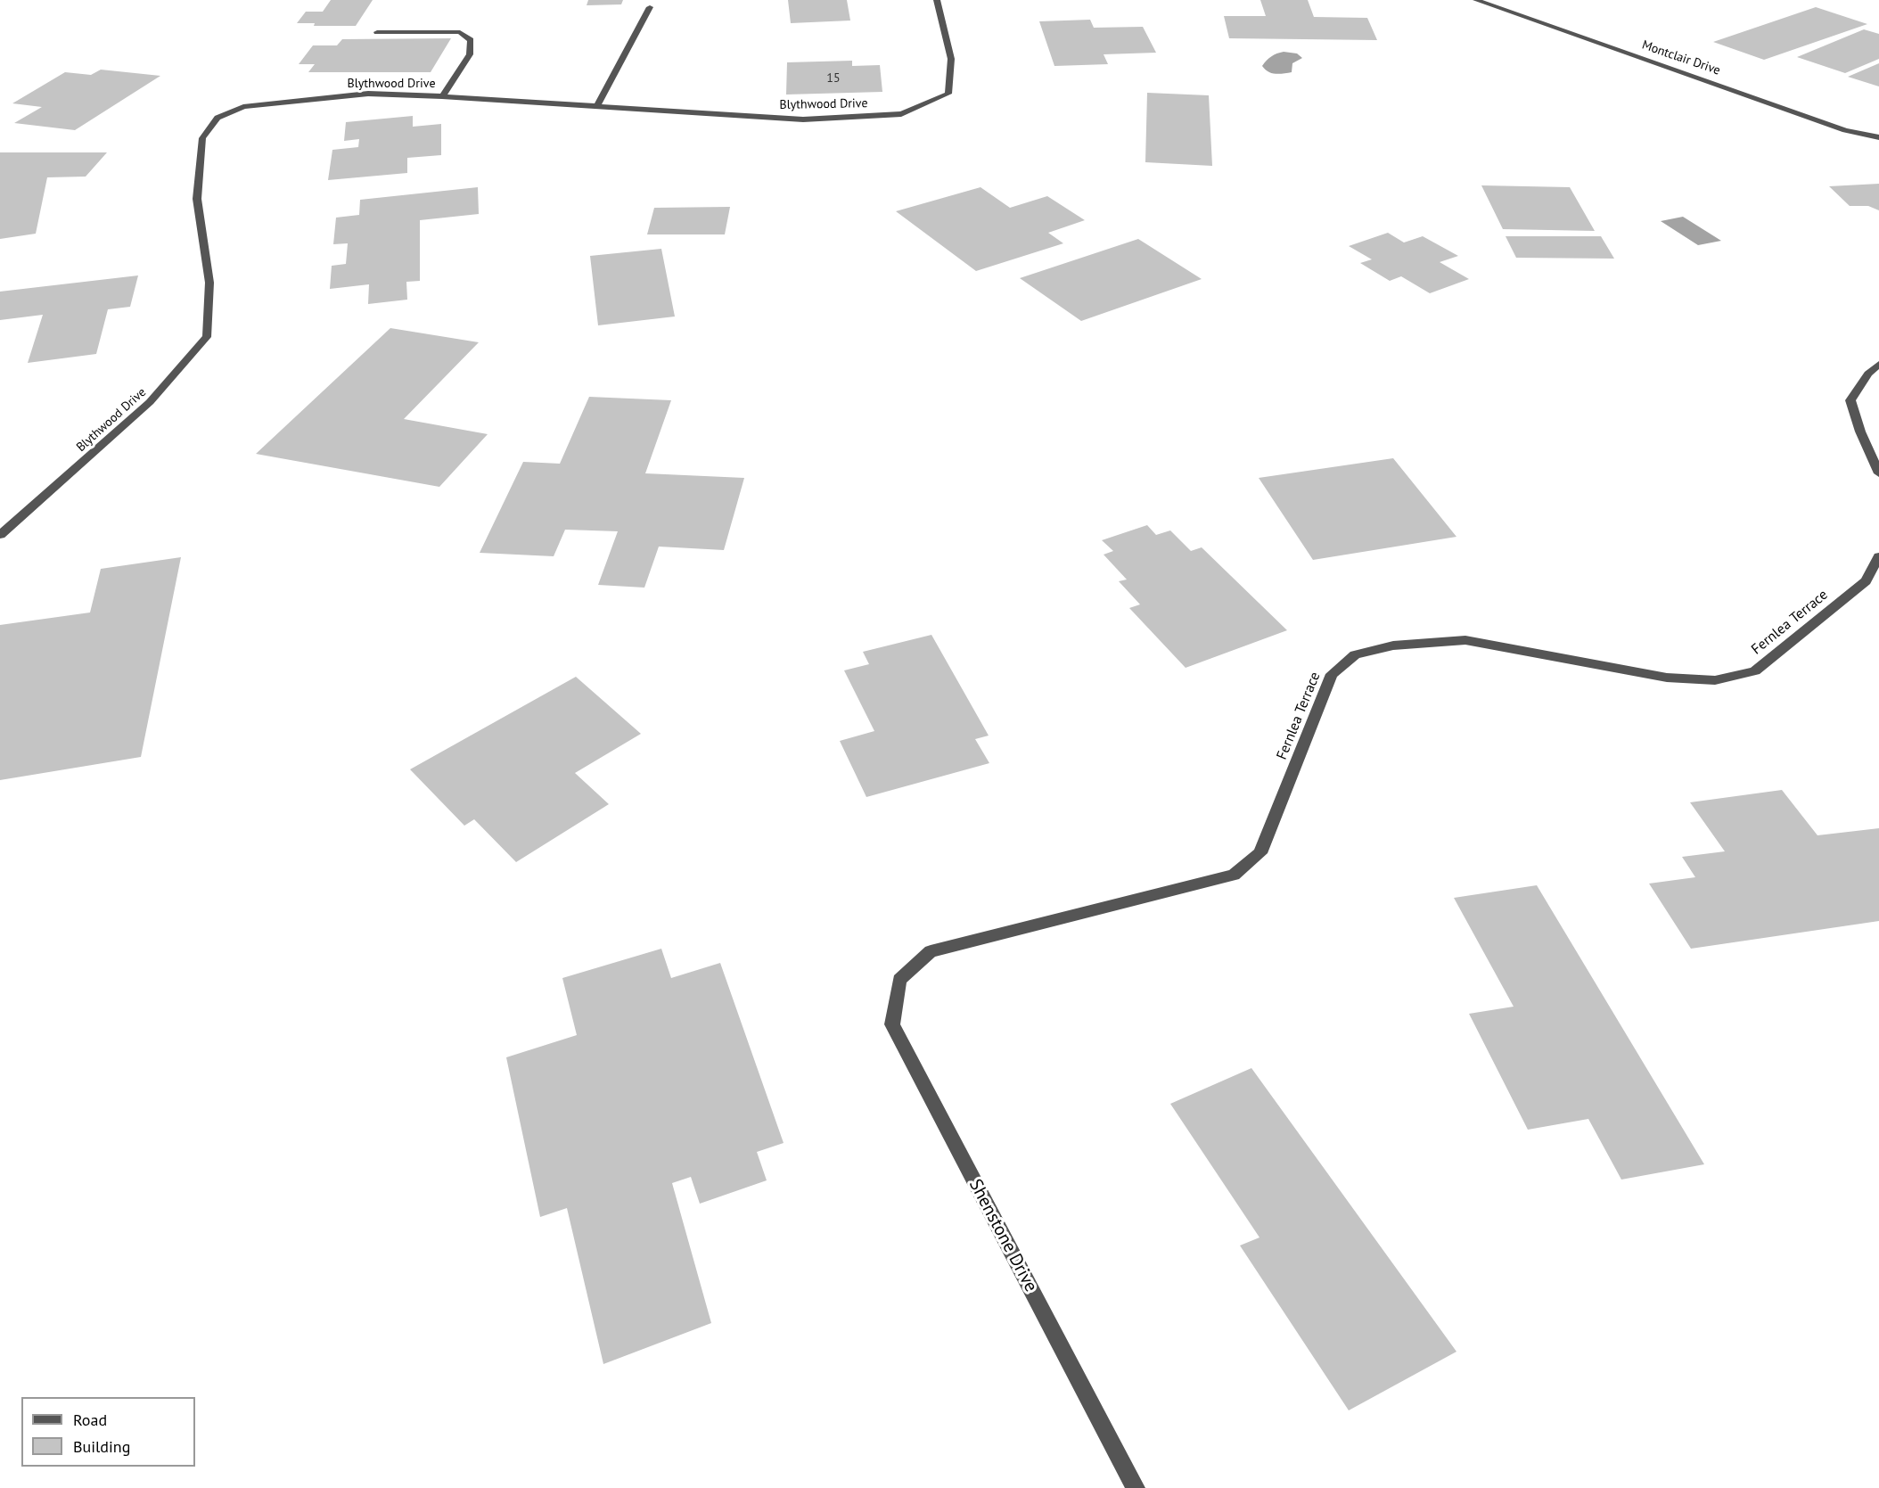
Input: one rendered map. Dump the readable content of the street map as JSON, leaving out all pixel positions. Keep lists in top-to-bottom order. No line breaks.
{"streets":{"street":["Montclair Drive","Blythwood Drive","Fernlea Terrace","Shenstone Drive"]},"crossings":[["Fernlea Terrace","Shenstone Drive"]],"house_numbers":["15"],"legend":["Road","Building"]}
